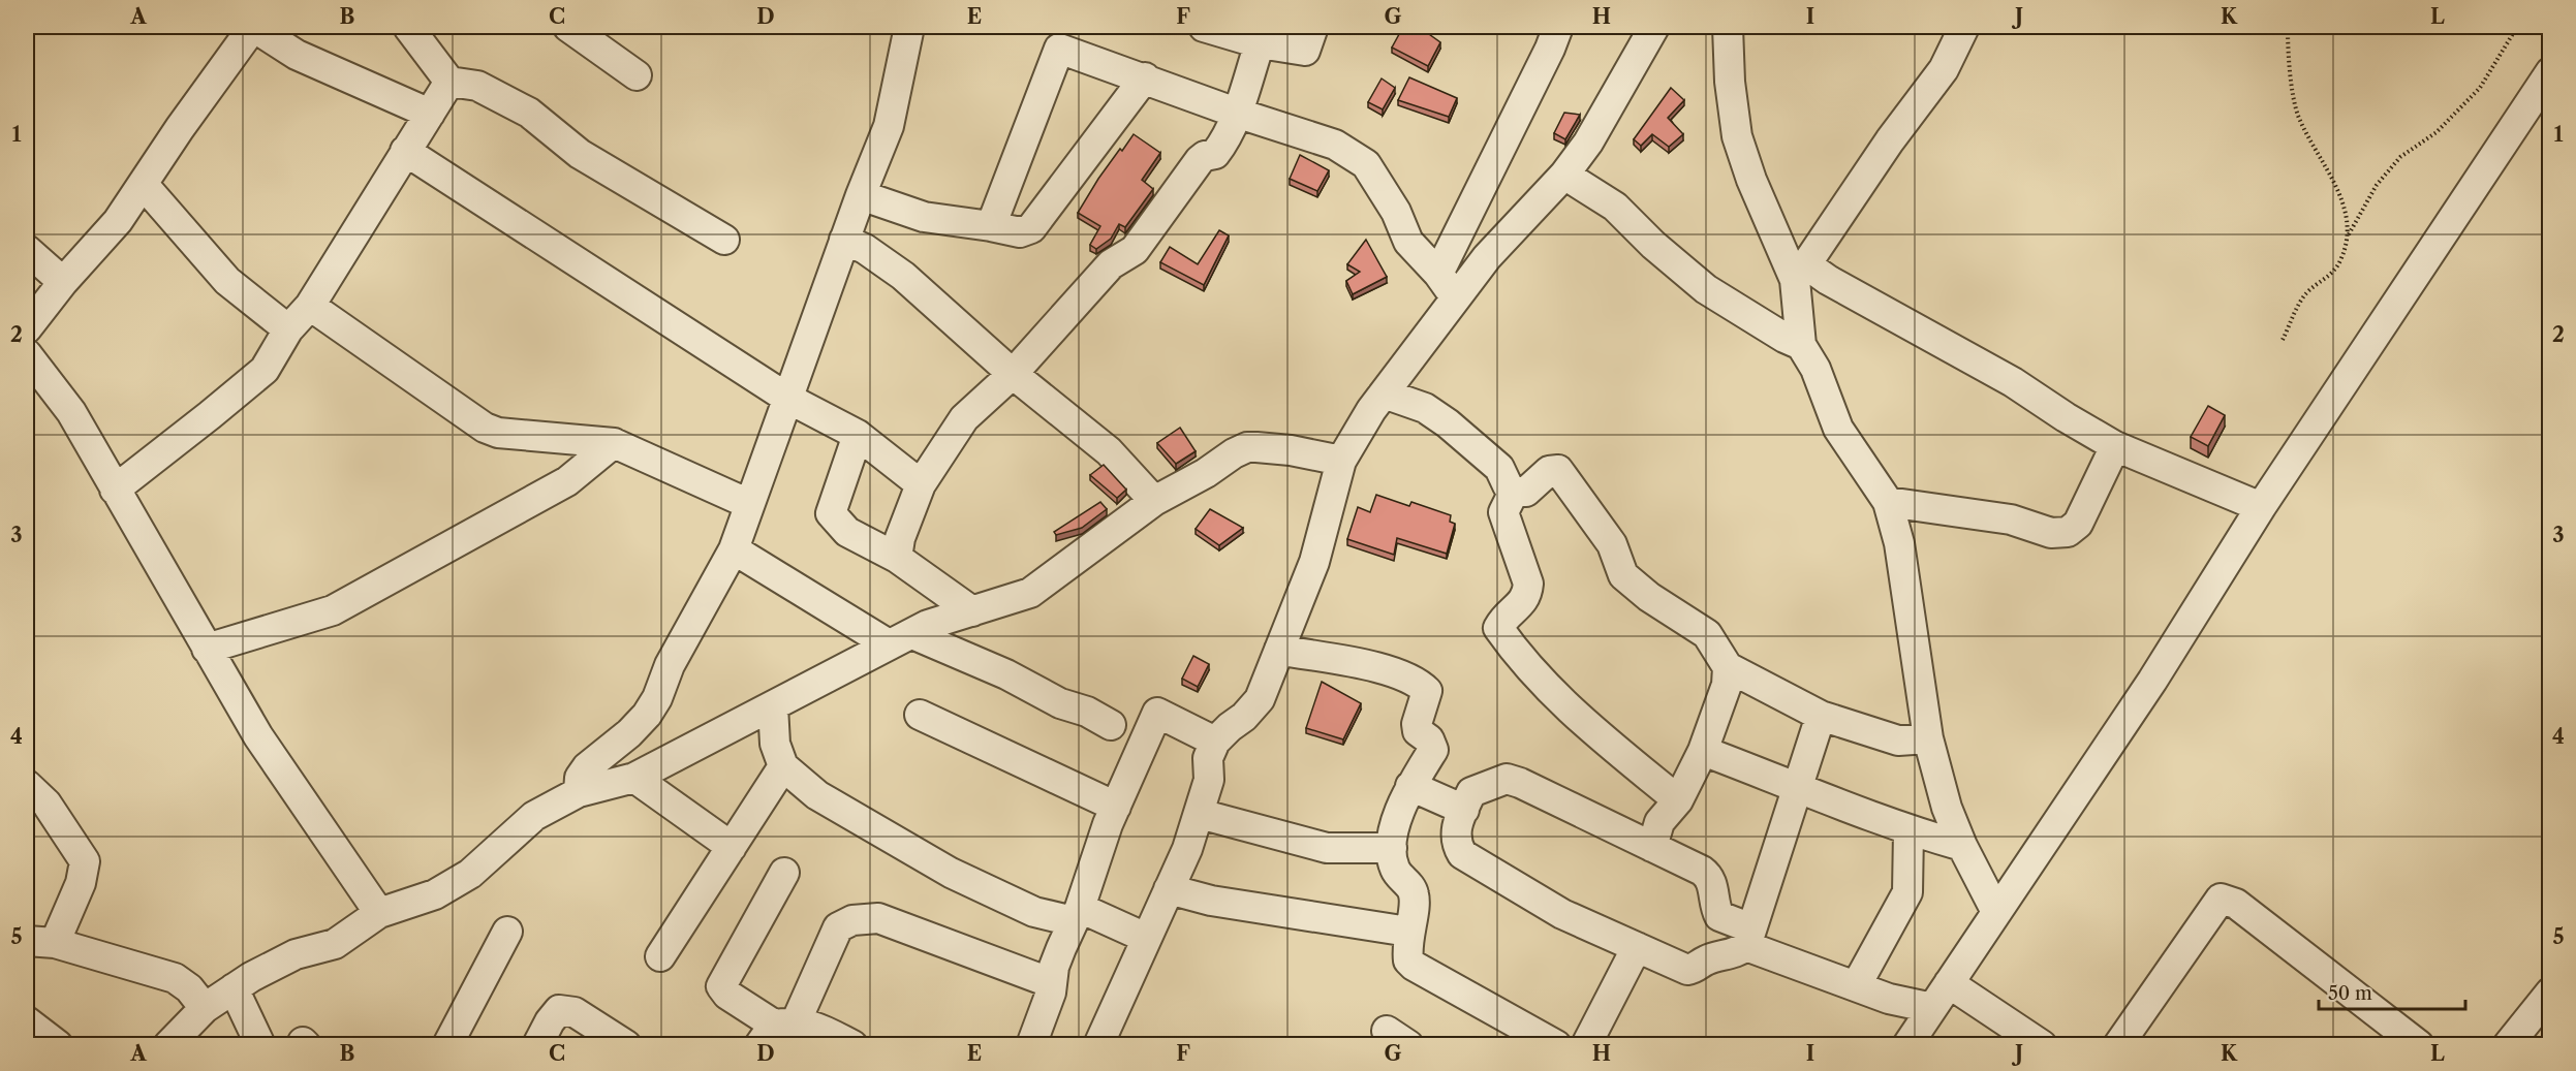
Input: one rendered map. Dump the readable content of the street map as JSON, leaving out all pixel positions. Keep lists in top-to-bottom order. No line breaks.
{"scale_bar":"50 m","grid":{"columns":["A","B","C","D","E","F","G","H","I","J","K","L"],"rows":["1","2","3","4","5"]}}
